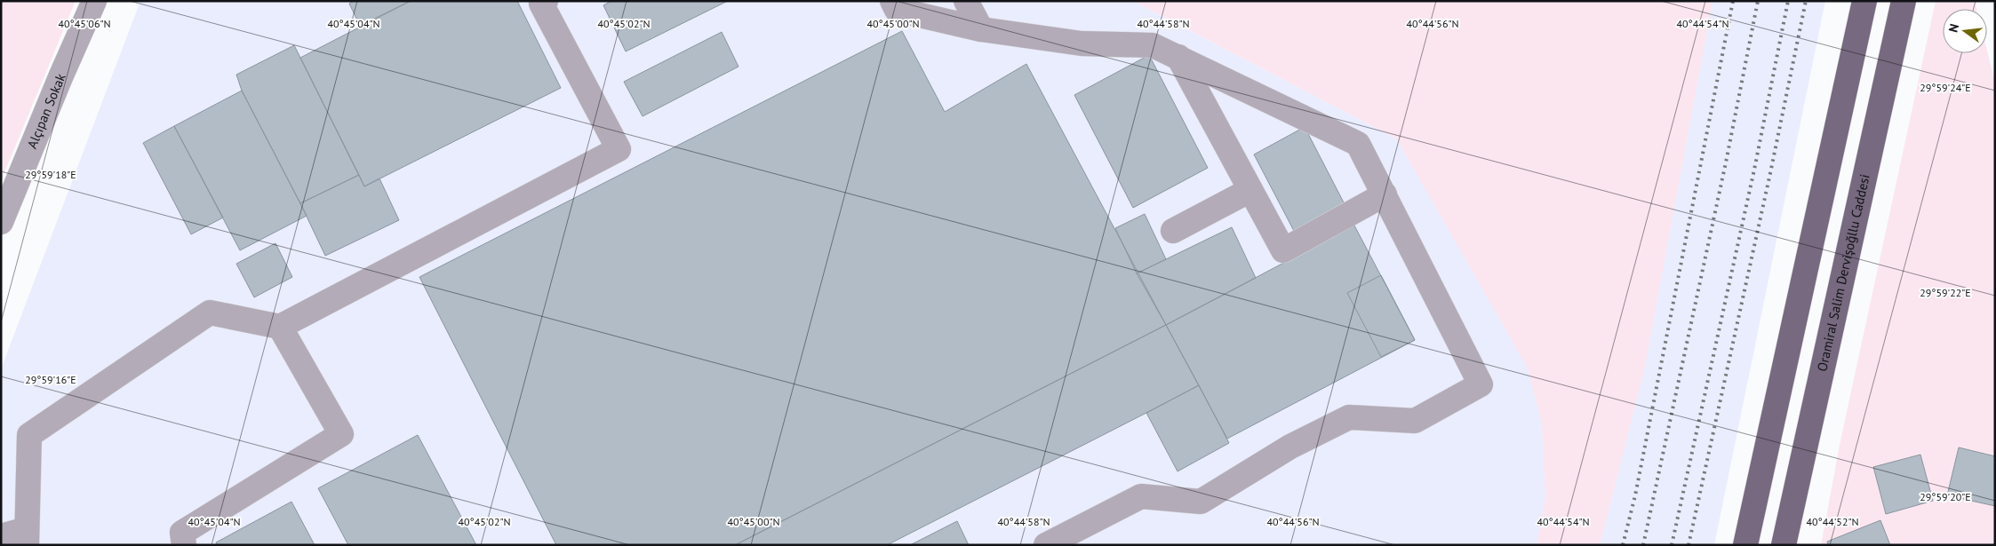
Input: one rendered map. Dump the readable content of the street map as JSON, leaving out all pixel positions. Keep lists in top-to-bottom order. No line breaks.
{"streets":{"main road":["Oramiral Salim Dervişoğllu Caddesi"],"street":["Alçıpan Sokak"]},"north":"left","coordinates":["40°44'54\"N","40°45'06\"N","40°45'04\"N","40°45'02\"N","40°45'00\"N","40°44'58\"N","40°44'56\"N","29°59'24\"E","29°59'18\"E","29°59'22\"E","29°59'16\"E","29°59'20\"E","40°44'52\"N"]}
